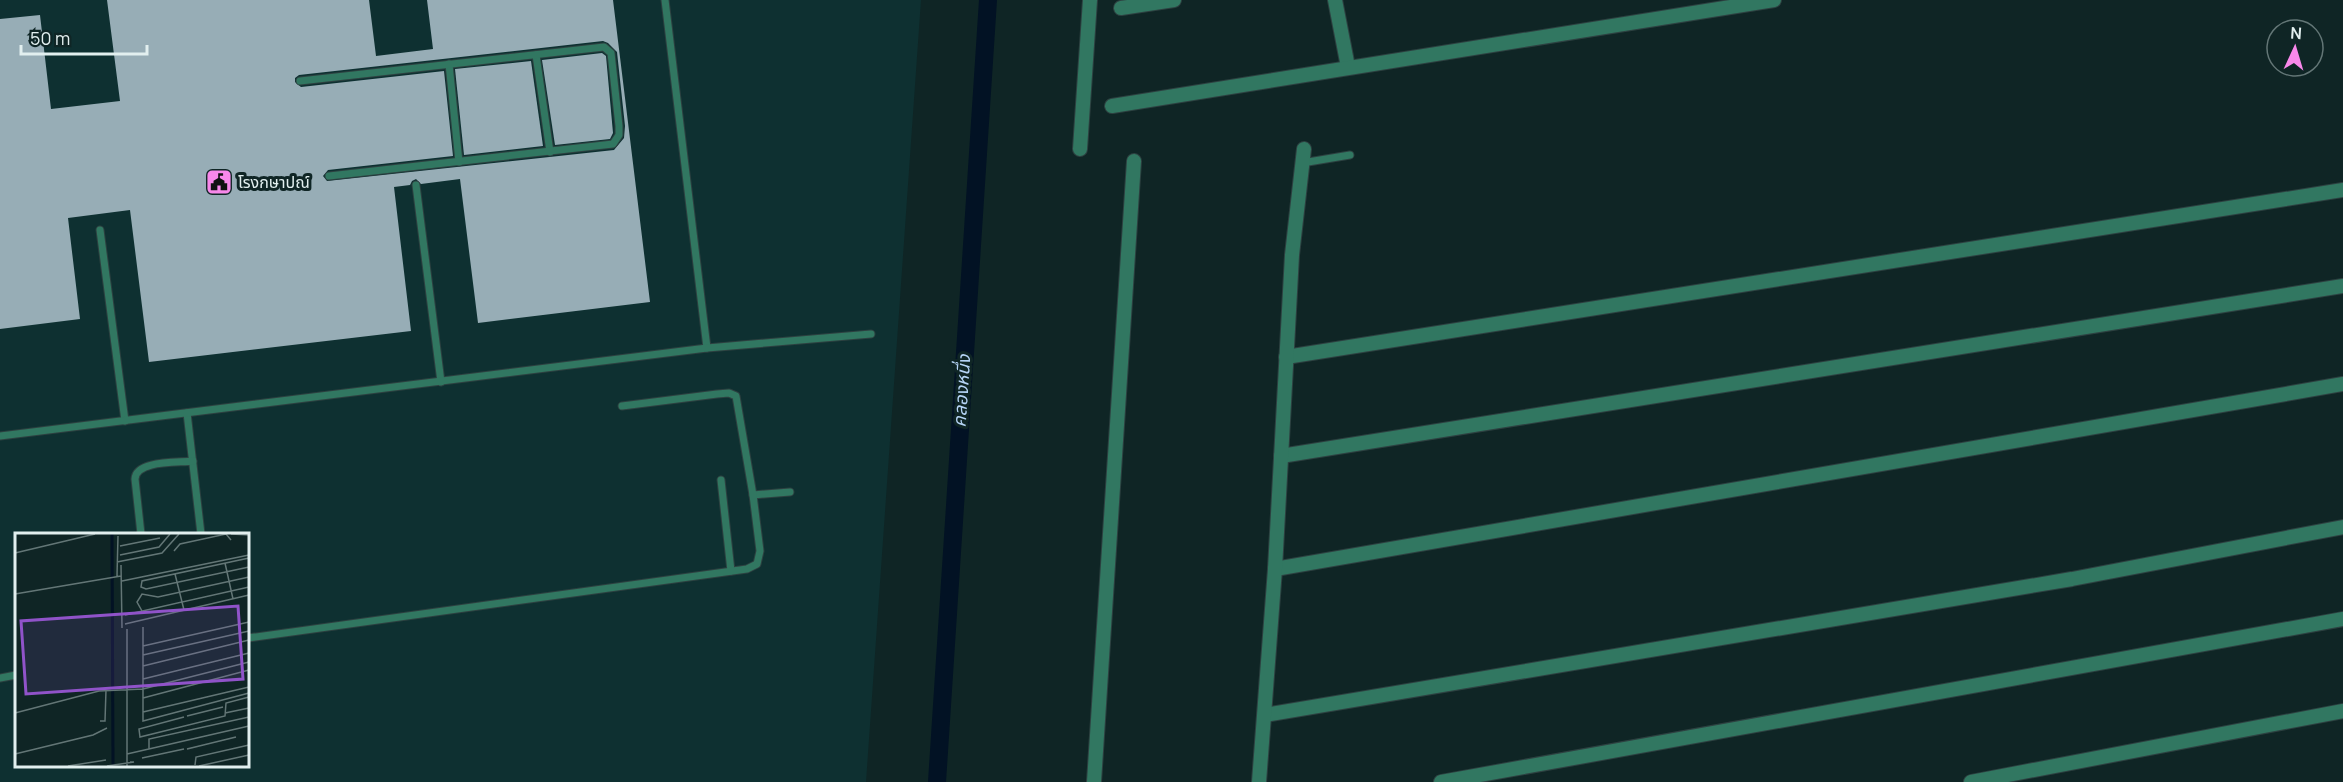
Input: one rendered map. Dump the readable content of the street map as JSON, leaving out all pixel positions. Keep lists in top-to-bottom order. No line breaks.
{"water":["คลองหนึ่ง"],"places":{"public building":["โรงกษาปณ์"]},"scale_bar":"50 m","north":"top"}
